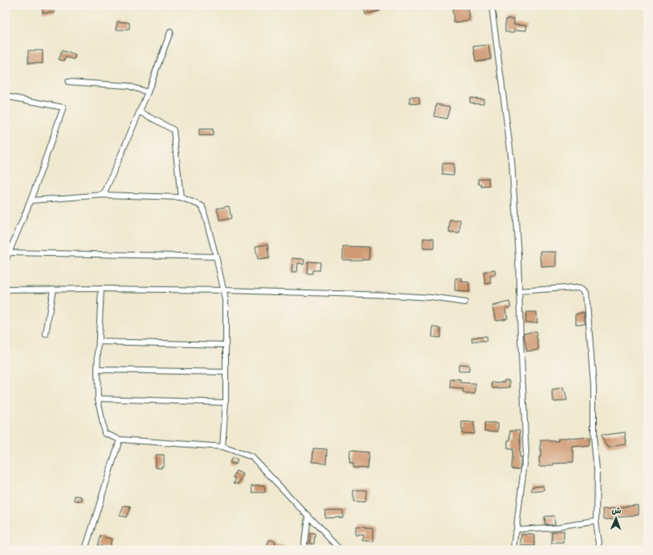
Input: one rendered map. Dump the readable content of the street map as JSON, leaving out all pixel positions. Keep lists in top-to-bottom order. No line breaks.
{"north":"top"}
